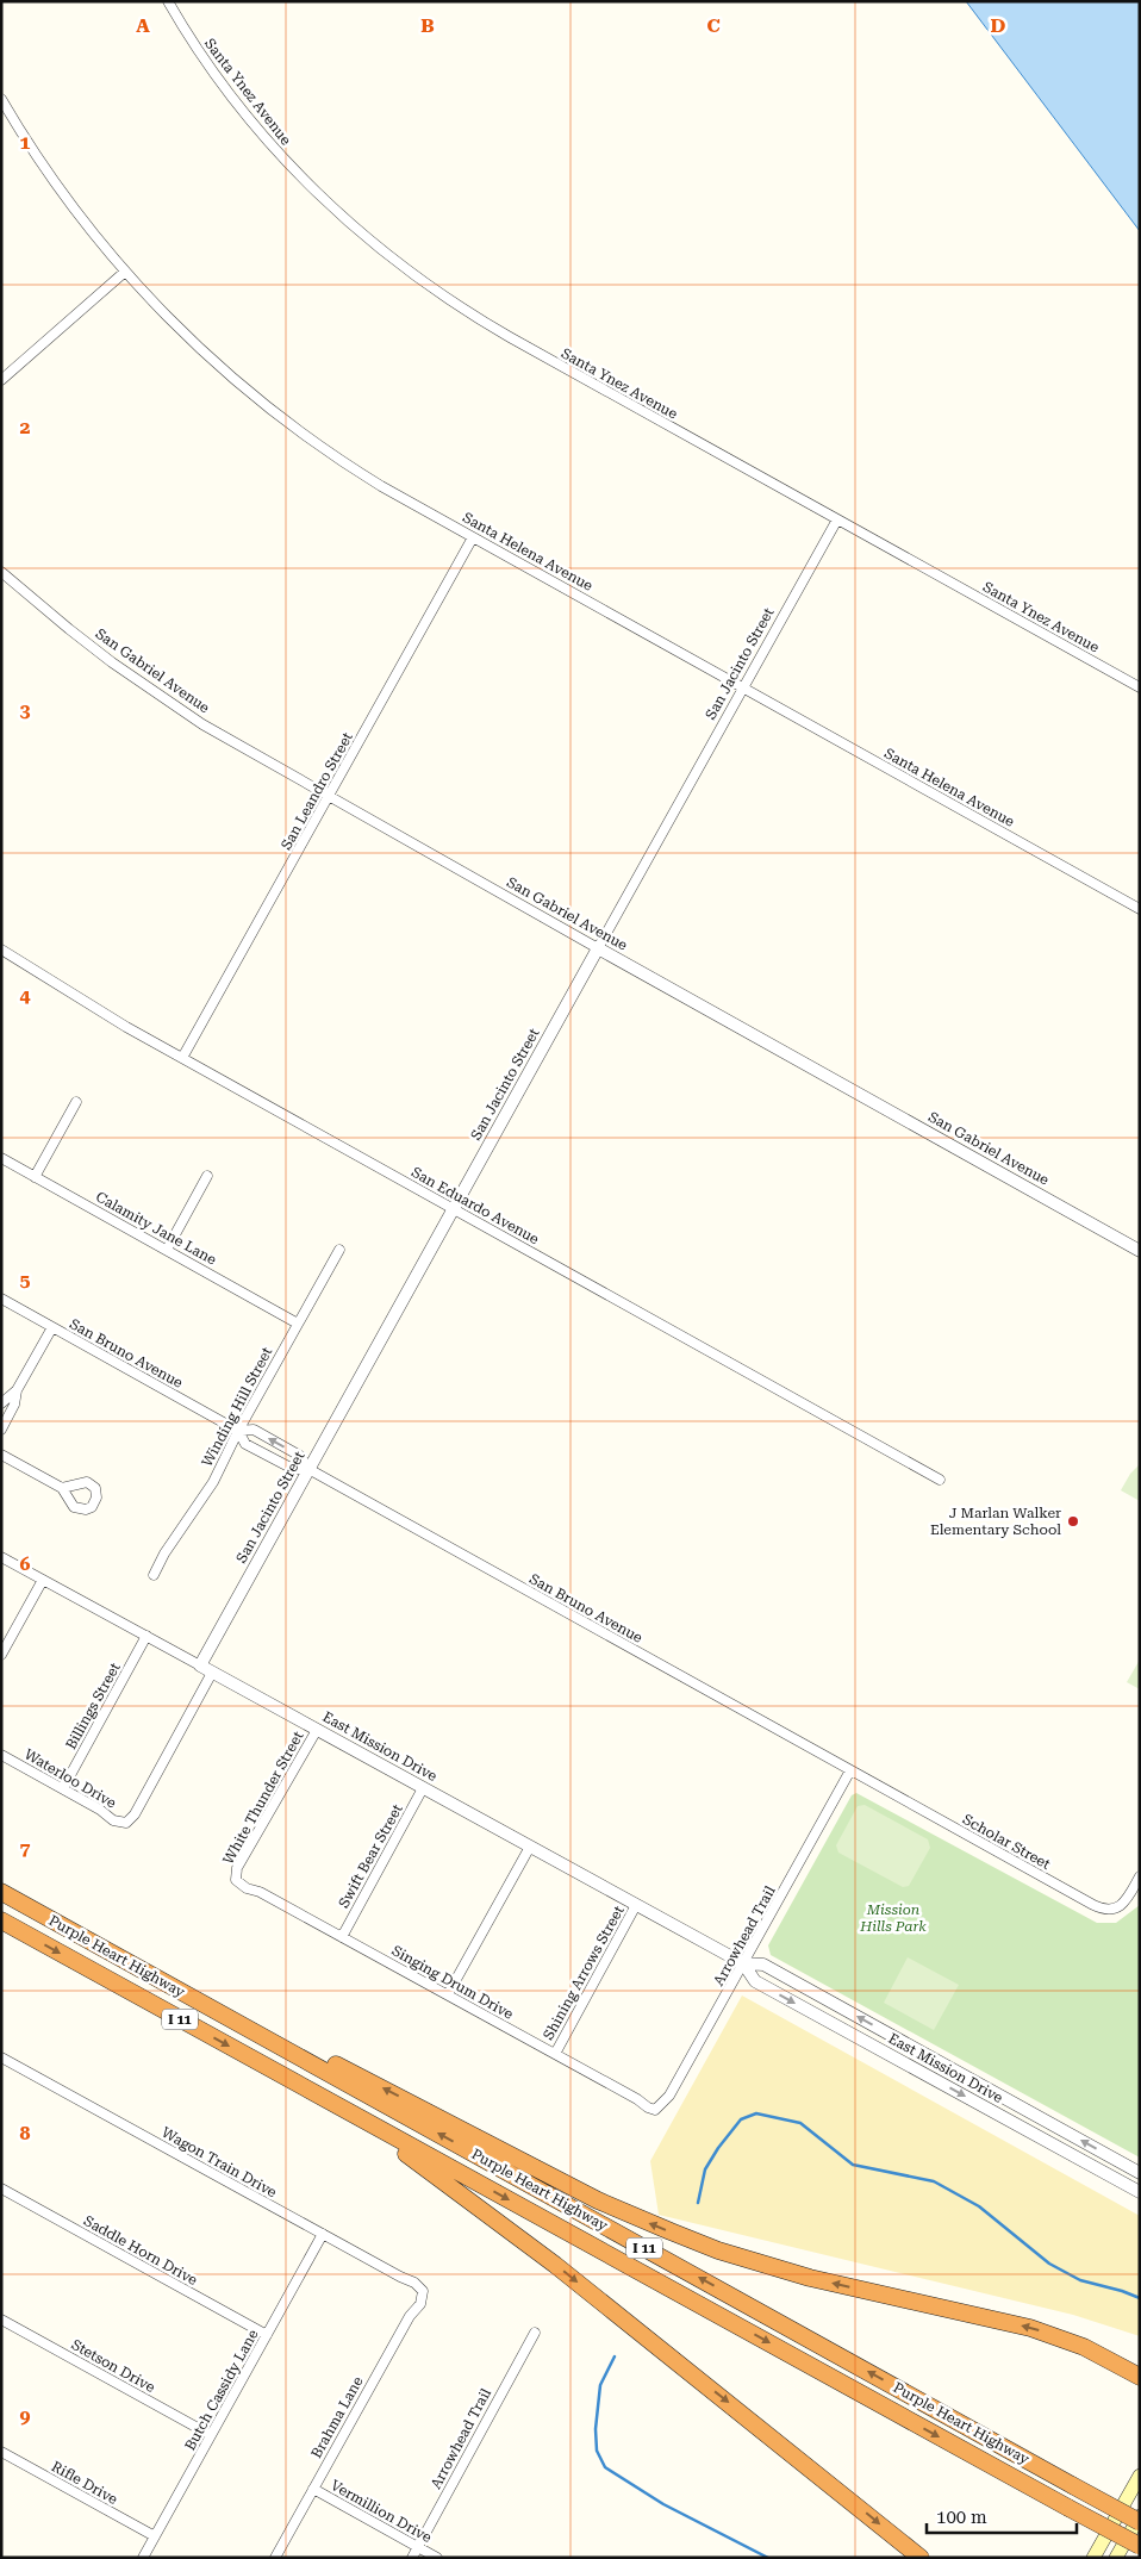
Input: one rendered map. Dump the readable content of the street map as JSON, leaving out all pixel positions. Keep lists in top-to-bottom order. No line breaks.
{"streets":{"highway":["Purple Heart Highway","I 11"],"street":["Santa Ynez Avenue","Santa Helena Avenue","San Jacinto Street","San Gabriel Avenue","San Leandro Street","San Eduardo Avenue","Calamity Jane Lane","San Bruno Avenue","Winding Hill Street","Billings Street","East Mission Drive","Waterloo Drive","White Thunder Street","Scholar Street","Swift Bear Street","Arrowhead Trail","Shining Arrows Street","Singing Drum Drive","Wagon Train Drive","Saddle Horn Drive","Stetson Drive","Butch Cassidy Lane","Brahma Lane","Rifle Drive","Vermillion Drive"]},"crossings":[["Santa Ynez Avenue","San Jacinto Street"],["Santa Helena Avenue","San Jacinto Street"],["Santa Helena Avenue","San Leandro Street"],["San Jacinto Street","San Gabriel Avenue"],["San Jacinto Street","San Eduardo Avenue"],["San Jacinto Street","San Bruno Avenue"],["San Jacinto Street","East Mission Drive"],["San Gabriel Avenue","San Leandro Street"],["San Leandro Street","San Eduardo Avenue"],["Calamity Jane Lane","Winding Hill Street"],["San Bruno Avenue","Winding Hill Street"],["San Bruno Avenue","Scholar Street"],["San Bruno Avenue","Arrowhead Trail"],["Billings Street","East Mission Drive"],["Billings Street","Waterloo Drive"],["East Mission Drive","Waterloo Drive"],["East Mission Drive","White Thunder Street"],["East Mission Drive","Swift Bear Street"],["East Mission Drive","Arrowhead Trail"],["East Mission Drive","Shining Arrows Street"],["White Thunder Street","Singing Drum Drive"],["Scholar Street","Arrowhead Trail"],["Swift Bear Street","Singing Drum Drive"],["Arrowhead Trail","Singing Drum Drive"],["Arrowhead Trail","Vermillion Drive"],["Shining Arrows Street","Singing Drum Drive"],["Wagon Train Drive","Butch Cassidy Lane"],["Wagon Train Drive","Brahma Lane"],["Saddle Horn Drive","Butch Cassidy Lane"],["Stetson Drive","Butch Cassidy Lane"],["Butch Cassidy Lane","Rifle Drive"],["Brahma Lane","Vermillion Drive"]],"parks":["Mission Hills Park"],"places":["J Marlan Walker Elementary School"],"scale_bar":"100 m","grid":{"columns":["A","B","C","D"],"rows":["1","2","3","4","5","6","7","8","9"]}}
